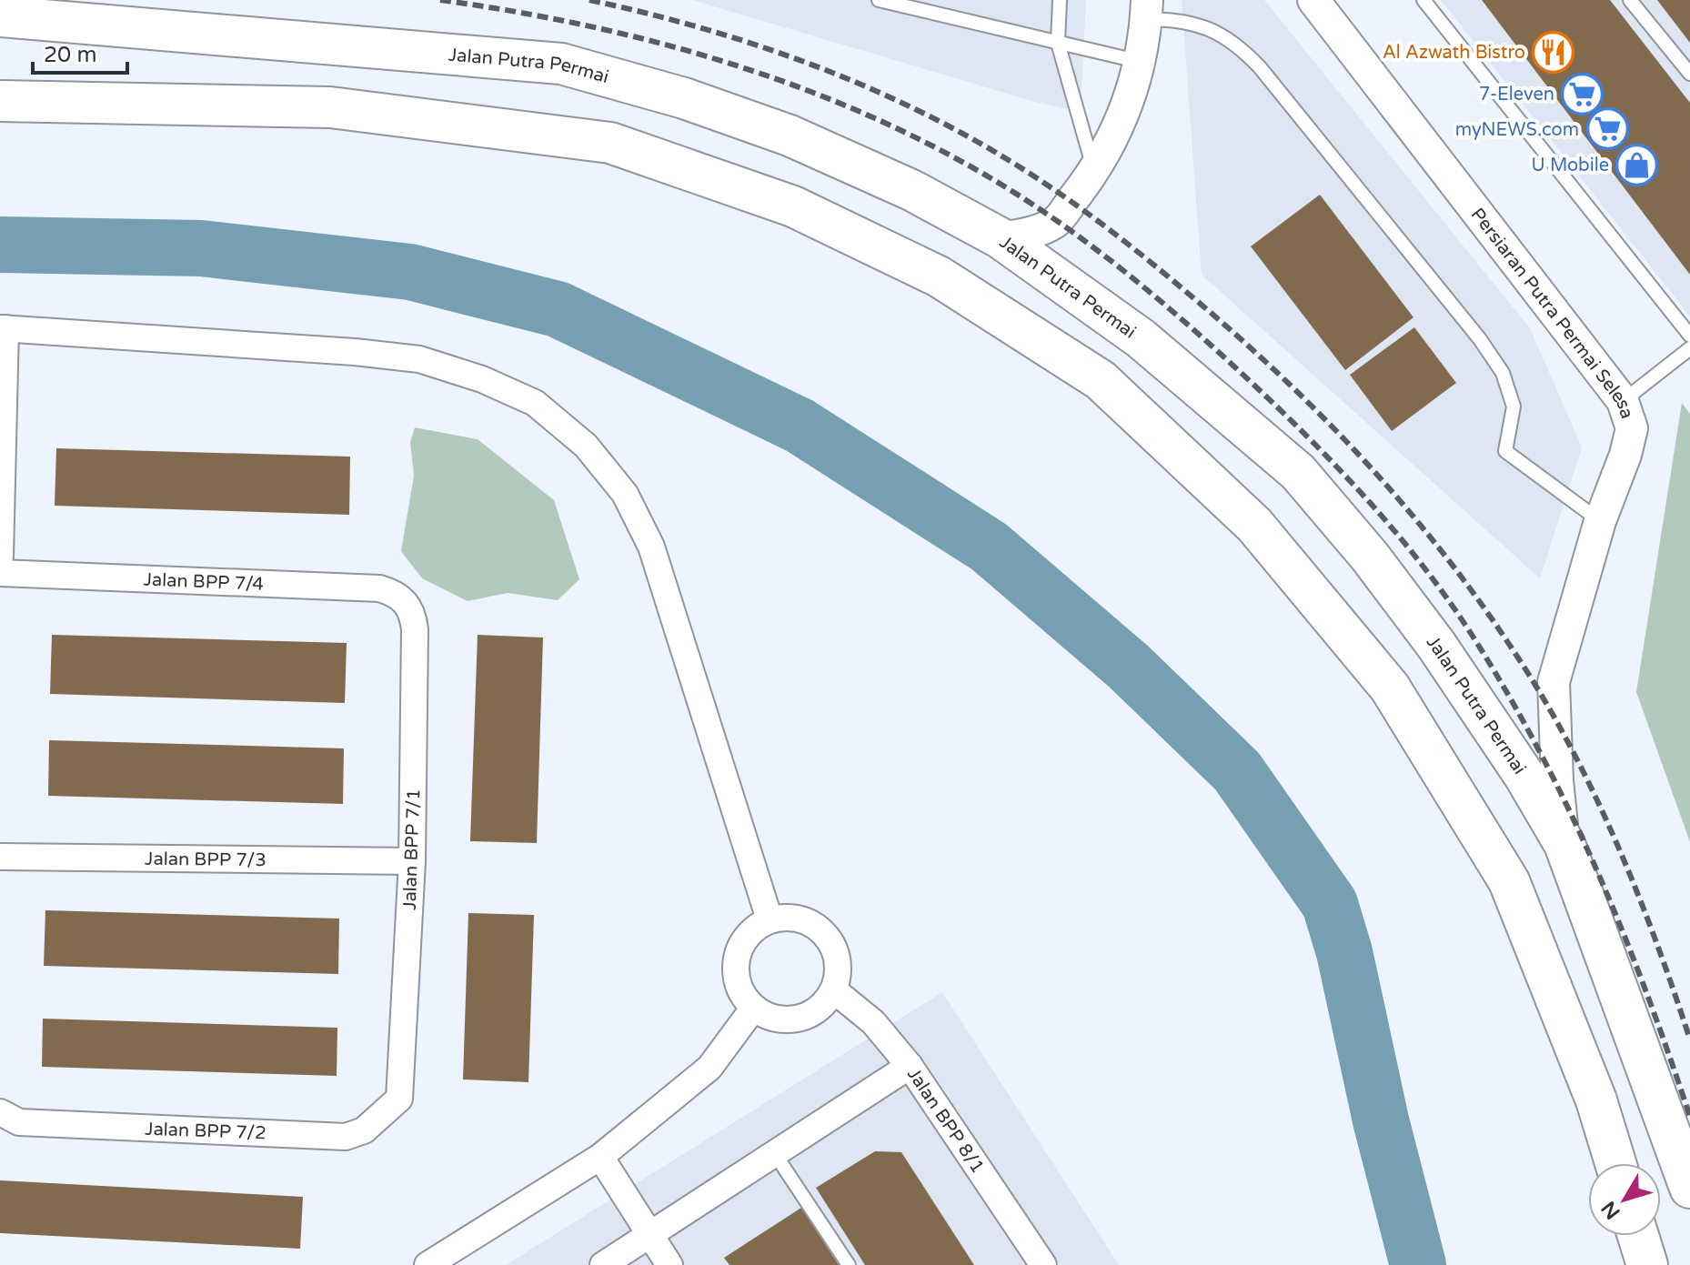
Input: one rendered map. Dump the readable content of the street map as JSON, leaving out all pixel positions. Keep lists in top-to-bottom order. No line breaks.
{"streets":{"main road":["Jalan Putra Permai"],"street":["Persiaran Putra Permai Selesa","Jalan BPP 7/4","Jalan BPP 7/1","Jalan BPP 7/3","Jalan BPP 8/1","Jalan BPP 7/2"]},"crossings":[["Jalan Putra Permai","Persiaran Putra Permai Selesa"],["Jalan BPP 7/4","Jalan BPP 7/1"],["Jalan BPP 7/1","Jalan BPP 7/3"],["Jalan BPP 7/1","Jalan BPP 7/2"]],"places":{"restaurant":["Al Azwath Bistro"],"supermarket":["7-Eleven","myNEWS.com"],"shop":["U Mobile"]},"scale_bar":"20 m","north":"bottom left"}
